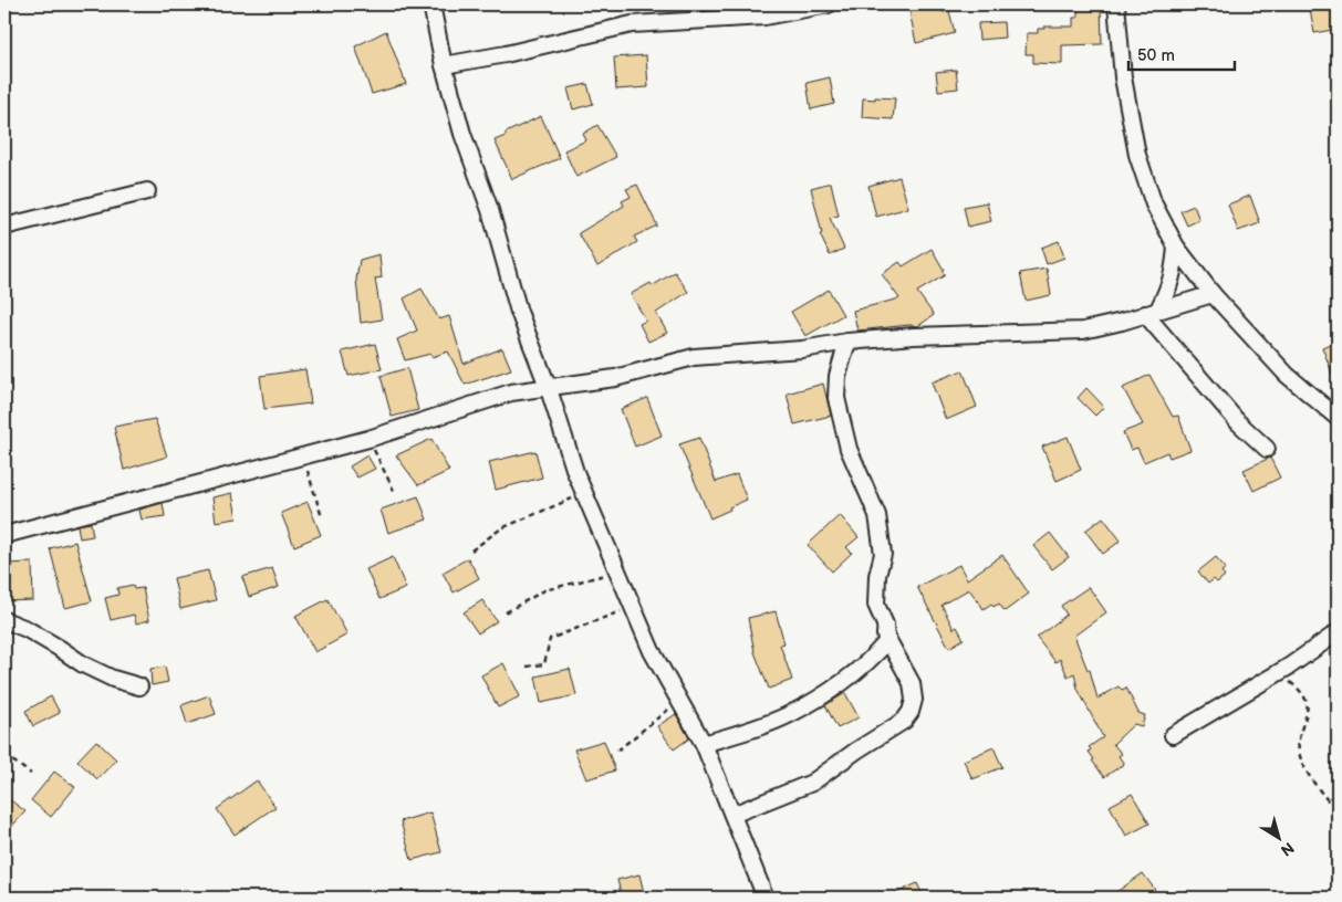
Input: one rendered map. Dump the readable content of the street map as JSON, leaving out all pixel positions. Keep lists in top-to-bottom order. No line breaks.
{"scale_bar":"50 m","north":"bottom right"}
